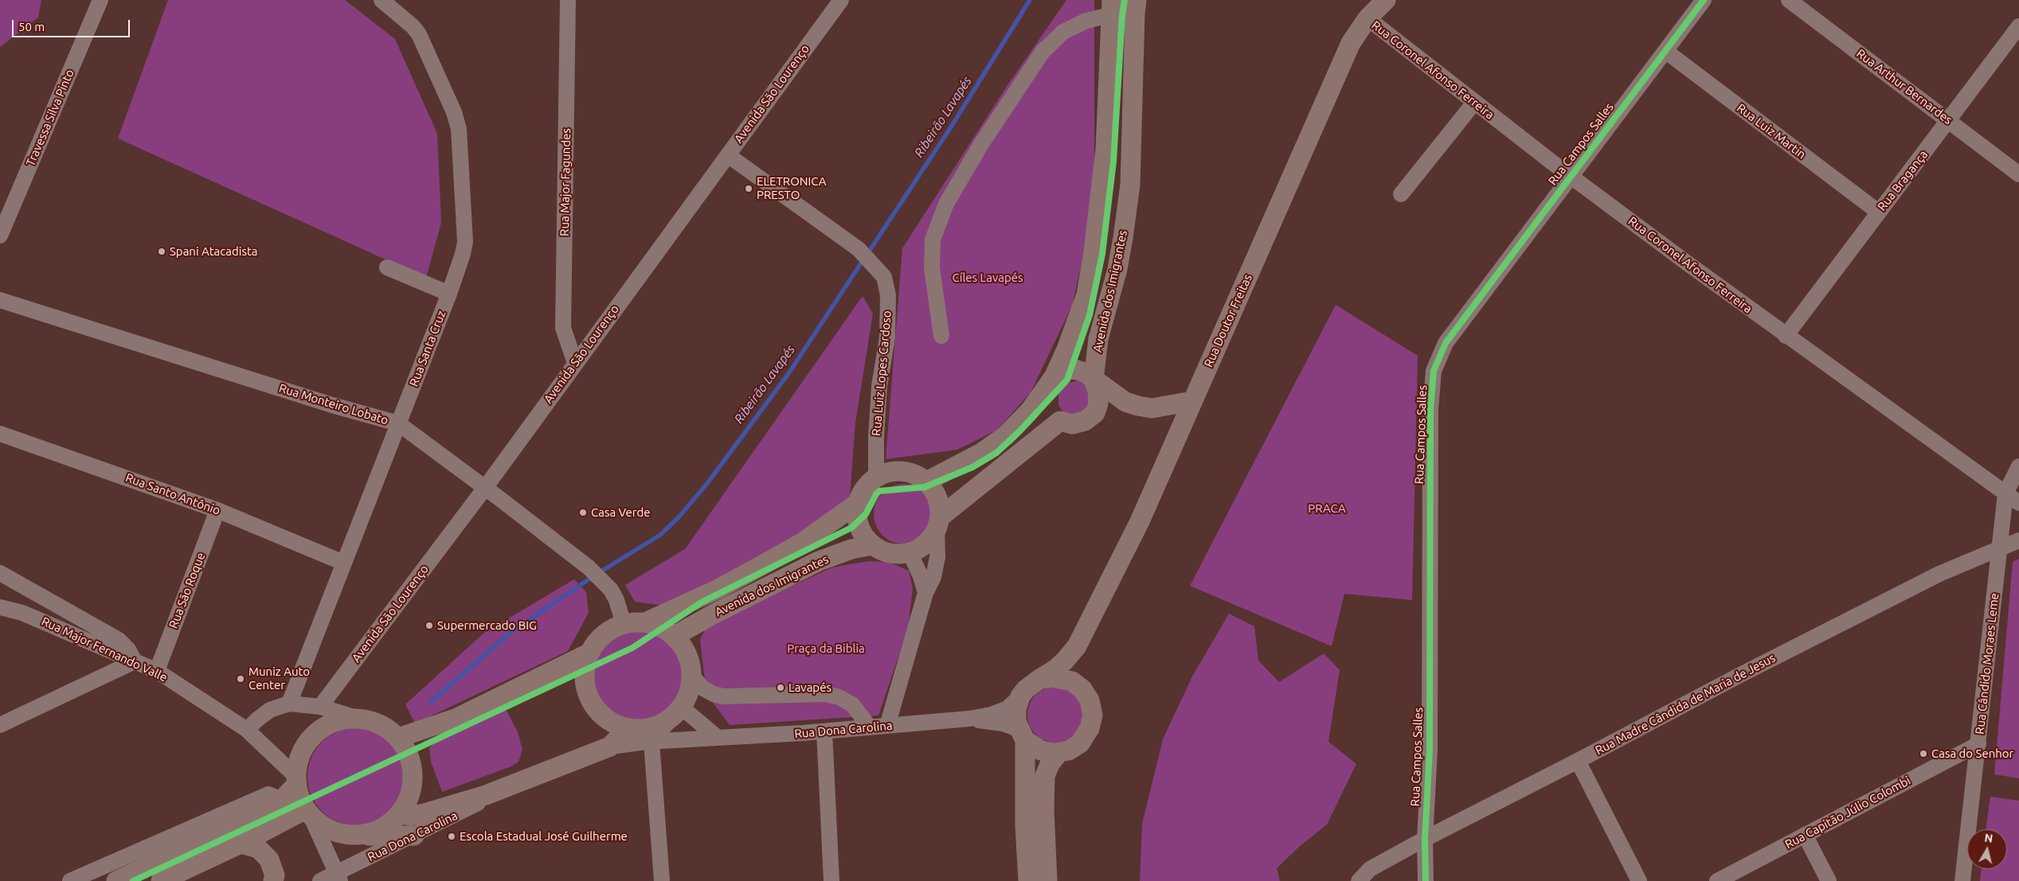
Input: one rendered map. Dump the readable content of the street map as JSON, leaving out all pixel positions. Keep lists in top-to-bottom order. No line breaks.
{"streets":{"main road":["Avenida dos Imigrantes","Rua Doutor Freitas","Rua Dona Carolina"],"street":["Rua Coronel Afonso Ferreira","Rua Arthur Bernardes","Avenida São Lourenço","Travessa Silva Pinto","Rua Luiz Martin","Rua Campos Salles","Rua Bragança","Rua Major Fagundes","Rua Santa Cruz","Rua Luiz Lopes Cardoso","Rua Monteiro Lobato","Rua Santo Antônio","Rua São Roque","Rua Major Fernando Valle","Rua Cândido Moraes Leme","Rua Madre Cândida de Maria de Jesus","Rua Capitão Júlio Colombi"]},"crossings":[["Rua Coronel Afonso Ferreira","Rua Campos Salles"],["Rua Coronel Afonso Ferreira","Rua Bragança"],["Rua Coronel Afonso Ferreira","Rua Doutor Freitas"],["Rua Coronel Afonso Ferreira","Rua Cândido Moraes Leme"],["Rua Arthur Bernardes","Rua Bragança"],["Avenida São Lourenço","Rua Major Fagundes"],["Avenida São Lourenço","Rua Luiz Lopes Cardoso"],["Avenida São Lourenço","Rua Monteiro Lobato"],["Rua Luiz Martin","Rua Campos Salles"],["Rua Luiz Martin","Rua Bragança"],["Rua Campos Salles","Rua Madre Cândida de Maria de Jesus"],["Avenida dos Imigrantes","Rua Luiz Lopes Cardoso"],["Avenida dos Imigrantes","Rua Monteiro Lobato"],["Avenida dos Imigrantes","Rua Major Fernando Valle"],["Avenida dos Imigrantes","Rua Dona Carolina"],["Rua Doutor Freitas","Rua Dona Carolina"],["Rua Santa Cruz","Rua Monteiro Lobato"],["Rua Santa Cruz","Rua Santo Antônio"],["Rua Monteiro Lobato","Rua Dona Carolina"],["Rua Santo Antônio","Rua São Roque"],["Rua São Roque","Rua Major Fernando Valle"],["Rua Major Fernando Valle","Rua Dona Carolina"],["Rua Cândido Moraes Leme","Rua Madre Cândida de Maria de Jesus"],["Rua Cândido Moraes Leme","Rua Capitão Júlio Colombi"]],"water":["Ribeirão Lavapés"],"parks":["Cíles Lavapés","PRACA","Praça da Biblia"],"places":["ELETRONICA PRESTO","Spani Atacadista","Casa Verde","Supermercado BIG","Muniz Auto Center","Lavapés","Casa do Senhor","Escola Estadual José Guilherme"],"scale_bar":"50 m","north":"top"}
